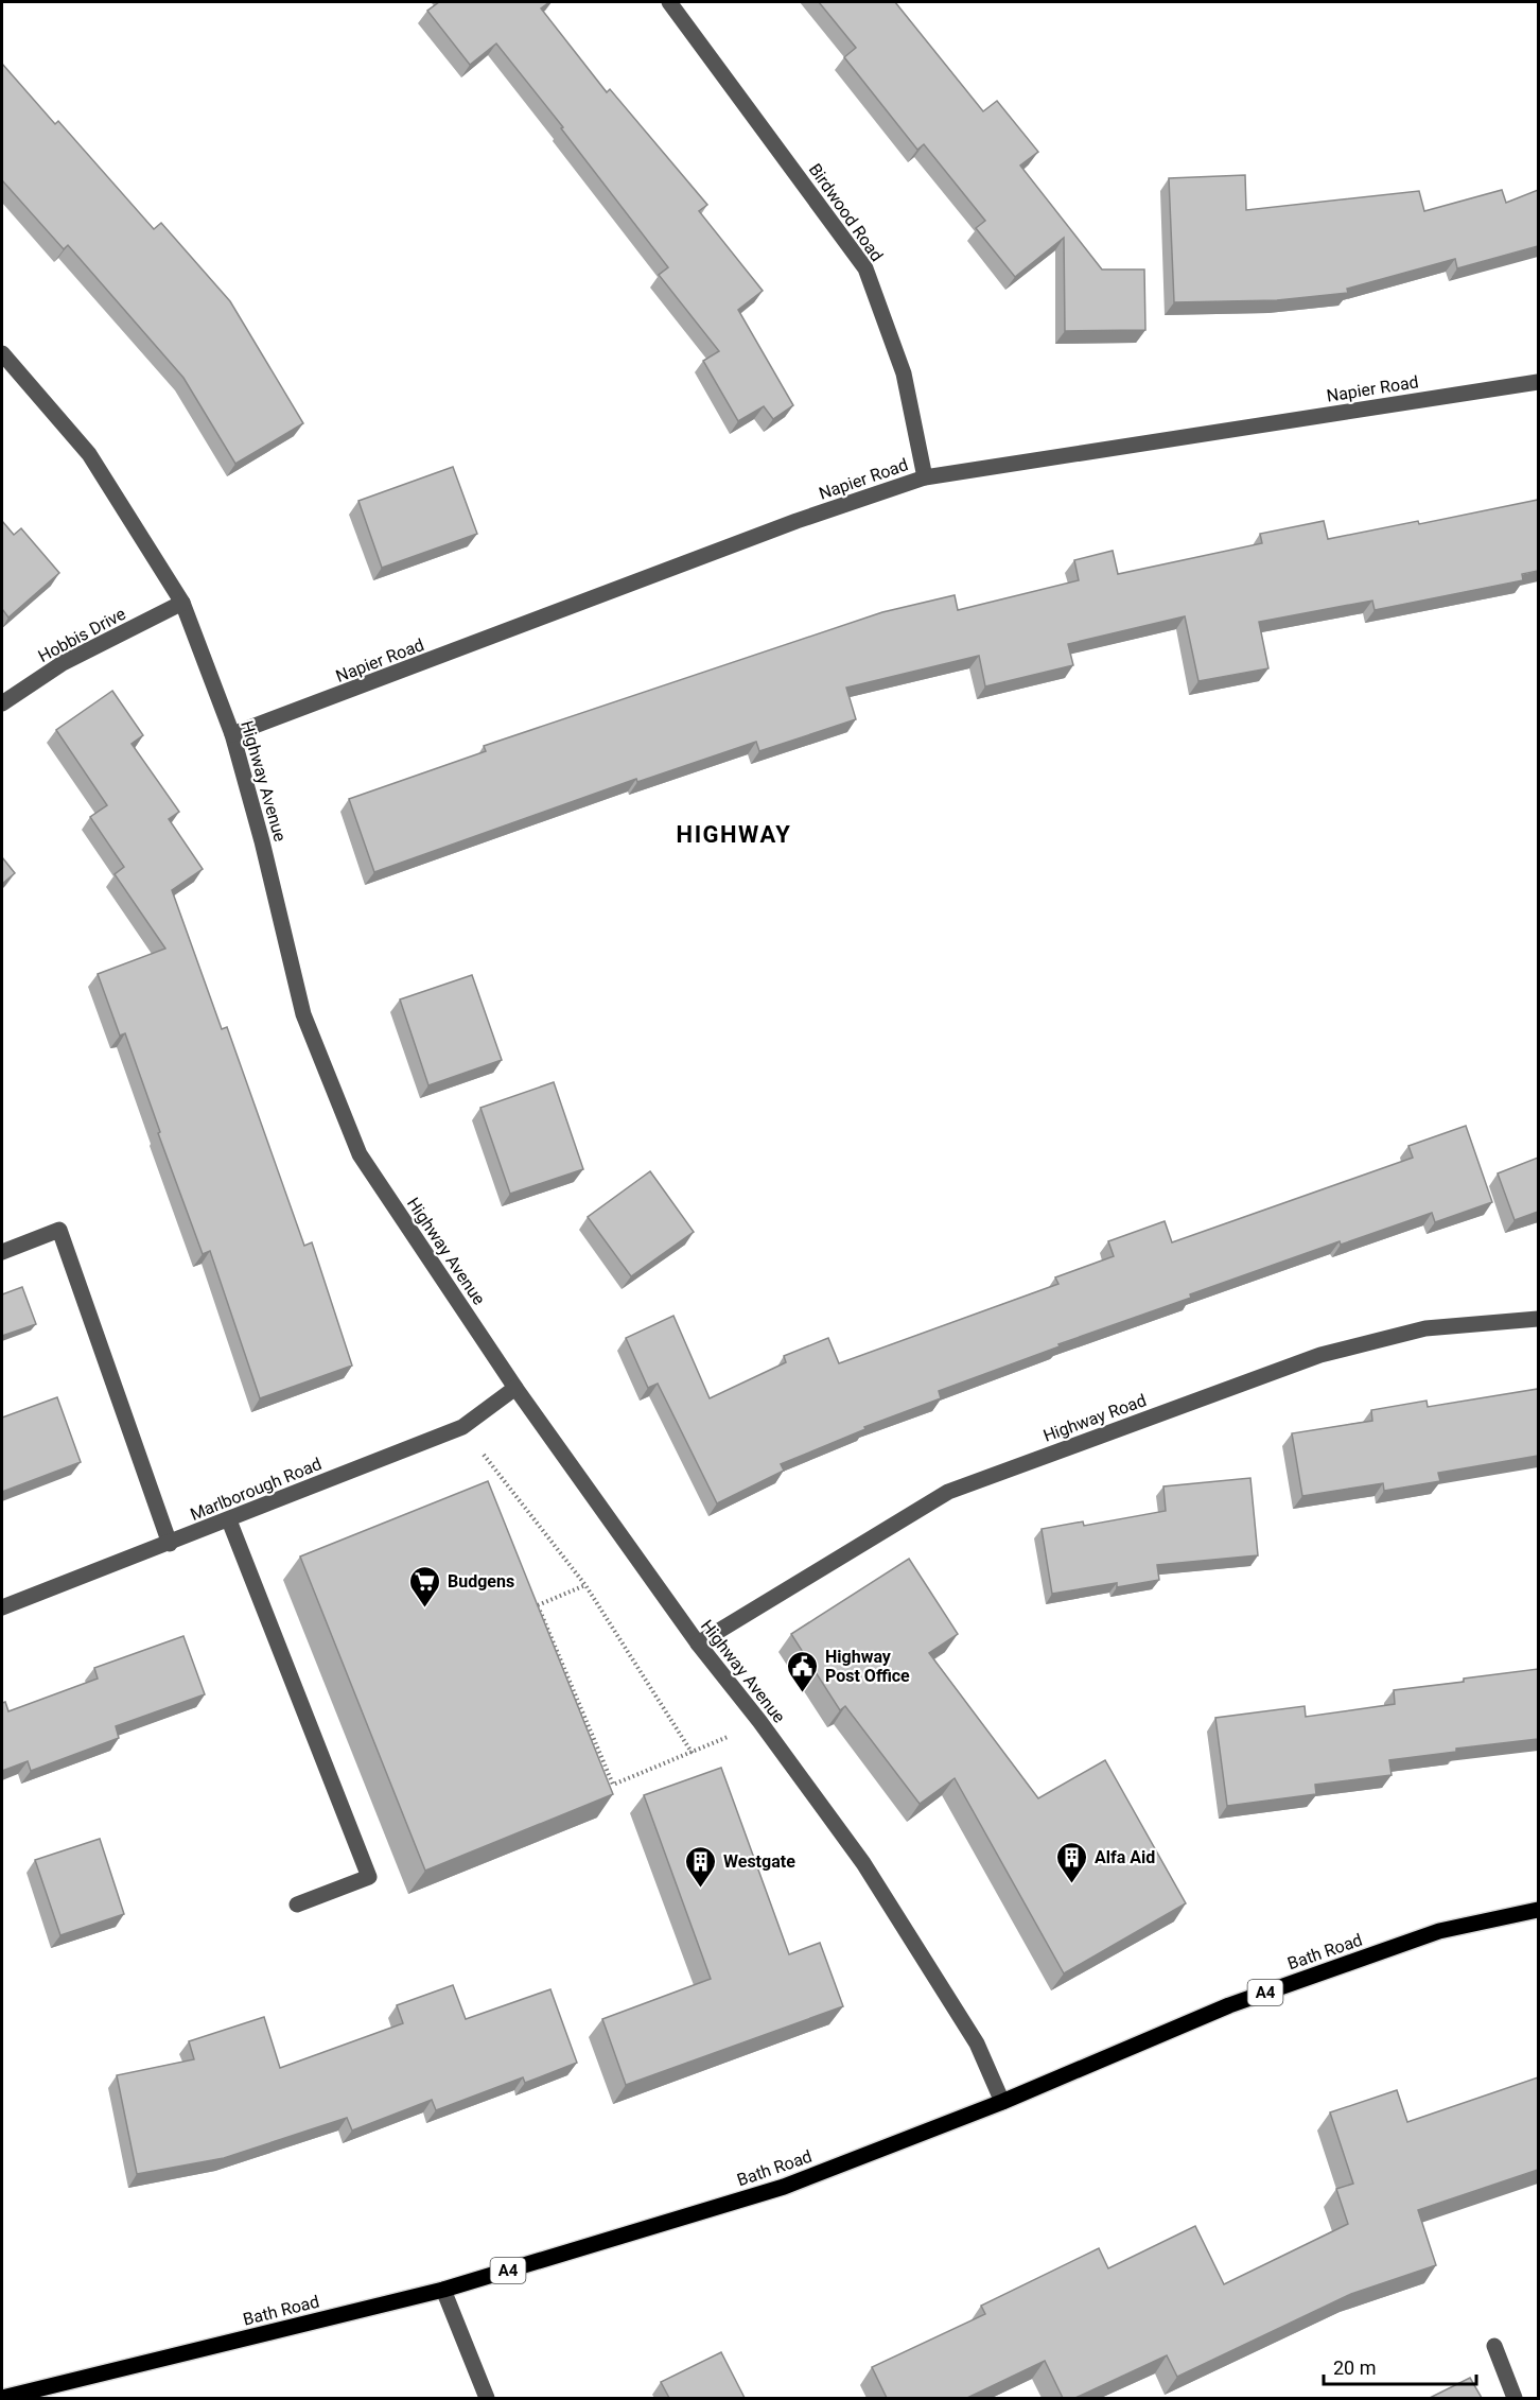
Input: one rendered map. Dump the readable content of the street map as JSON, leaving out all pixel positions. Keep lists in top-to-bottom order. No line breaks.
{"streets":{"main road":["Bath Road","A4"],"street":["Birdwood Road","Napier Road","Hobbis Drive","Highway Avenue","Highway Road","Marlborough Road"]},"crossings":[["Birdwood Road","Napier Road"],["Napier Road","Highway Avenue"],["Hobbis Drive","Highway Avenue"],["Highway Avenue","Highway Road"],["Highway Avenue","Marlborough Road"],["Highway Avenue","Bath Road"]],"districts":["HIGHWAY"],"places":{"supermarket":["Budgens"],"public building":["Highway Post Office"],"building":["Alfa Aid","Westgate"]},"scale_bar":"20 m"}
